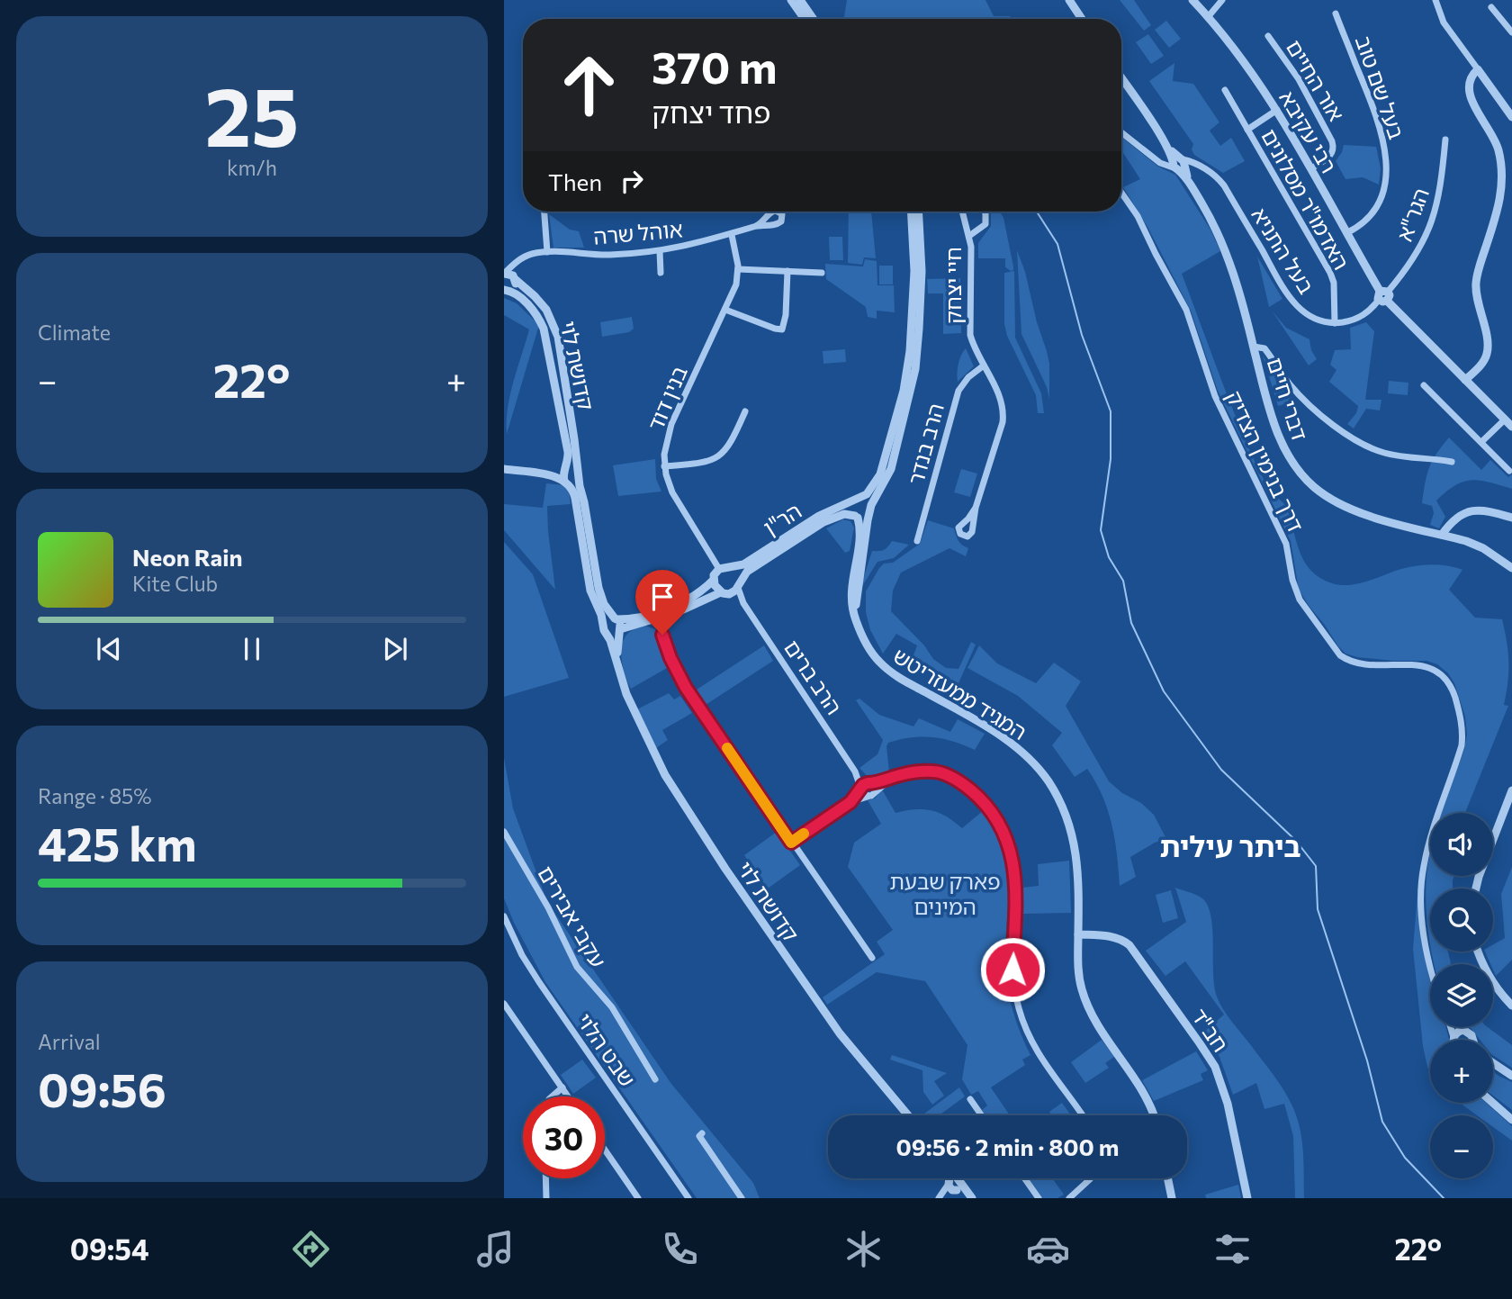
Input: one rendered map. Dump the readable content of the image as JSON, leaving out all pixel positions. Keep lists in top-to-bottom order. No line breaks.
{"streets":{"street":["אור החיים","בעל שם טוב","רבי עקיבא","האדמו\"ר מסלונים","הגר\"א","אוהל שרה","בעל התניא","חיי יצחק","קדושת לוי","בנין דוד","דברי חיים","הרב בנדר","דרך בנימין הצדיק","הר\"ן","הרב ברים","המגיד ממעזריטש","עקבי אבירים","חב\"ד","שבט הלוי"]},"crossings":[["אור החיים","רבי עקיבא"],["בעל שם טוב","רבי עקיבא"],["רבי עקיבא","הגר\"א"],["האדמו\"ר מסלונים","בעל התניא"],["אוהל שרה","קדושת לוי"],["אוהל שרה","בנין דוד"],["בעל התניא","דברי חיים"],["חיי יצחק","הרב בנדר"],["בנין דוד","הר\"ן"],["בנין דוד","הרב ברים"],["הר\"ן","הרב ברים"],["הר\"ן","המגיד ממעזריטש"],["המגיד ממעזריטש","חב\"ד"]],"districts":["ביתר עילית"],"parks":["פארק שבעת המינים"],"page":{"tile":[["25","km/h"],"Climate",["Range · 85%","425 km"],["Arrival","09:56"]],"turn":["370 m","פחד יצחק"],"then":"Then","heat":["−","22°","+"],"song":["Neon Rain","Kite Club"],"map_buttons":["+","−"],"limit":"30","trip":"09:56 · 2 min · 800 m","tabs":["09:54","22°"]}}
